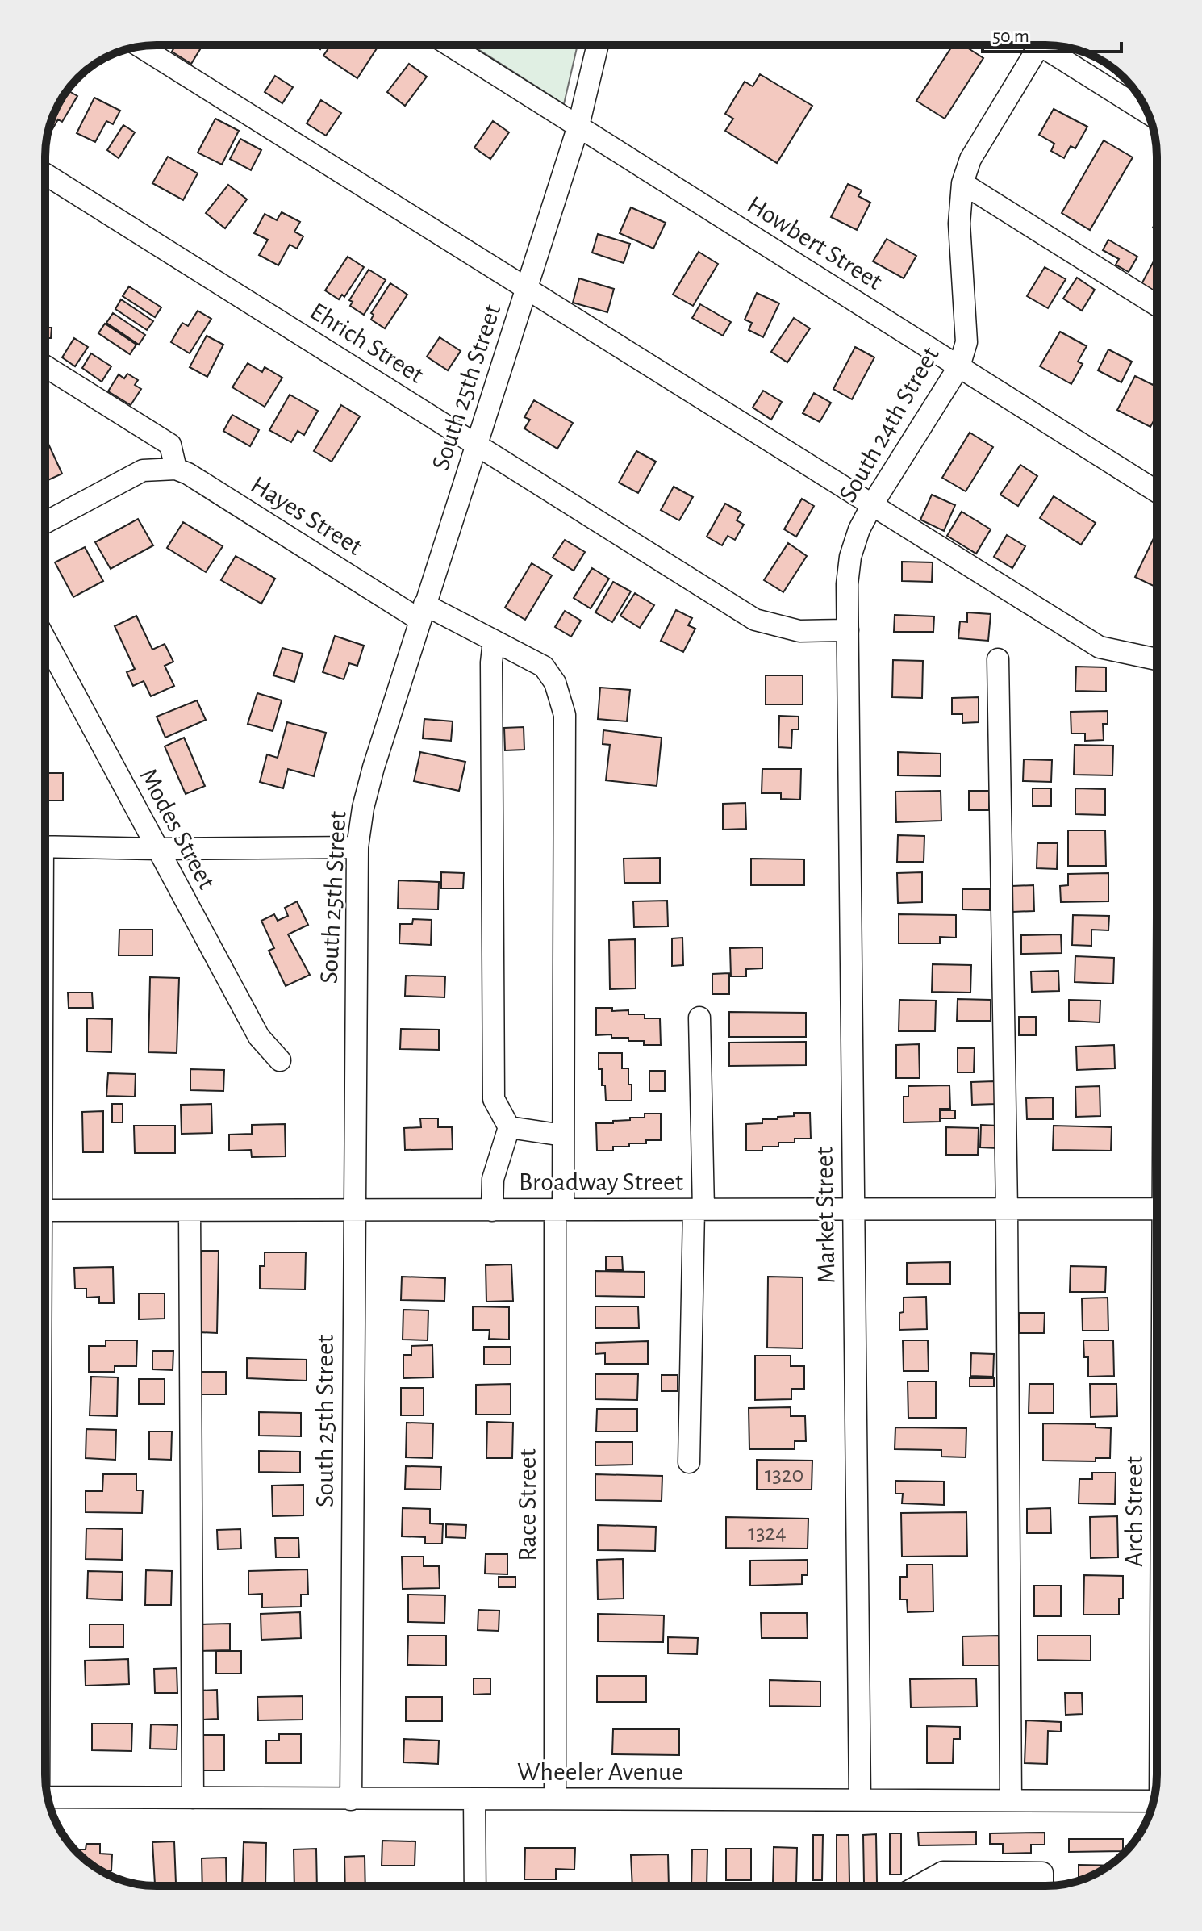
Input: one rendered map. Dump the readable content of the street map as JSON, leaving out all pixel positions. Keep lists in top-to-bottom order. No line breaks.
{"streets":{"street":["Howbert Street","Ehrich Street","South 25th Street","South 24th Street","Hayes Street","Modes Street","Broadway Street","Market Street","Race Street","Wheeler Avenue"]},"crossings":[["Howbert Street","South 25th Street"],["Howbert Street","South 24th Street"],["Ehrich Street","South 25th Street"],["Ehrich Street","South 24th Street"],["Ehrich Street","Market Street"],["South 25th Street","Hayes Street"],["South 25th Street","Broadway Street"],["South 25th Street","Wheeler Avenue"],["South 24th Street","Market Street"],["Hayes Street","Race Street"],["Broadway Street","Market Street"],["Broadway Street","Race Street"],["Market Street","Wheeler Avenue"],["Race Street","Wheeler Avenue"]],"house_numbers":["1320","1324"],"scale_bar":"50 m"}
